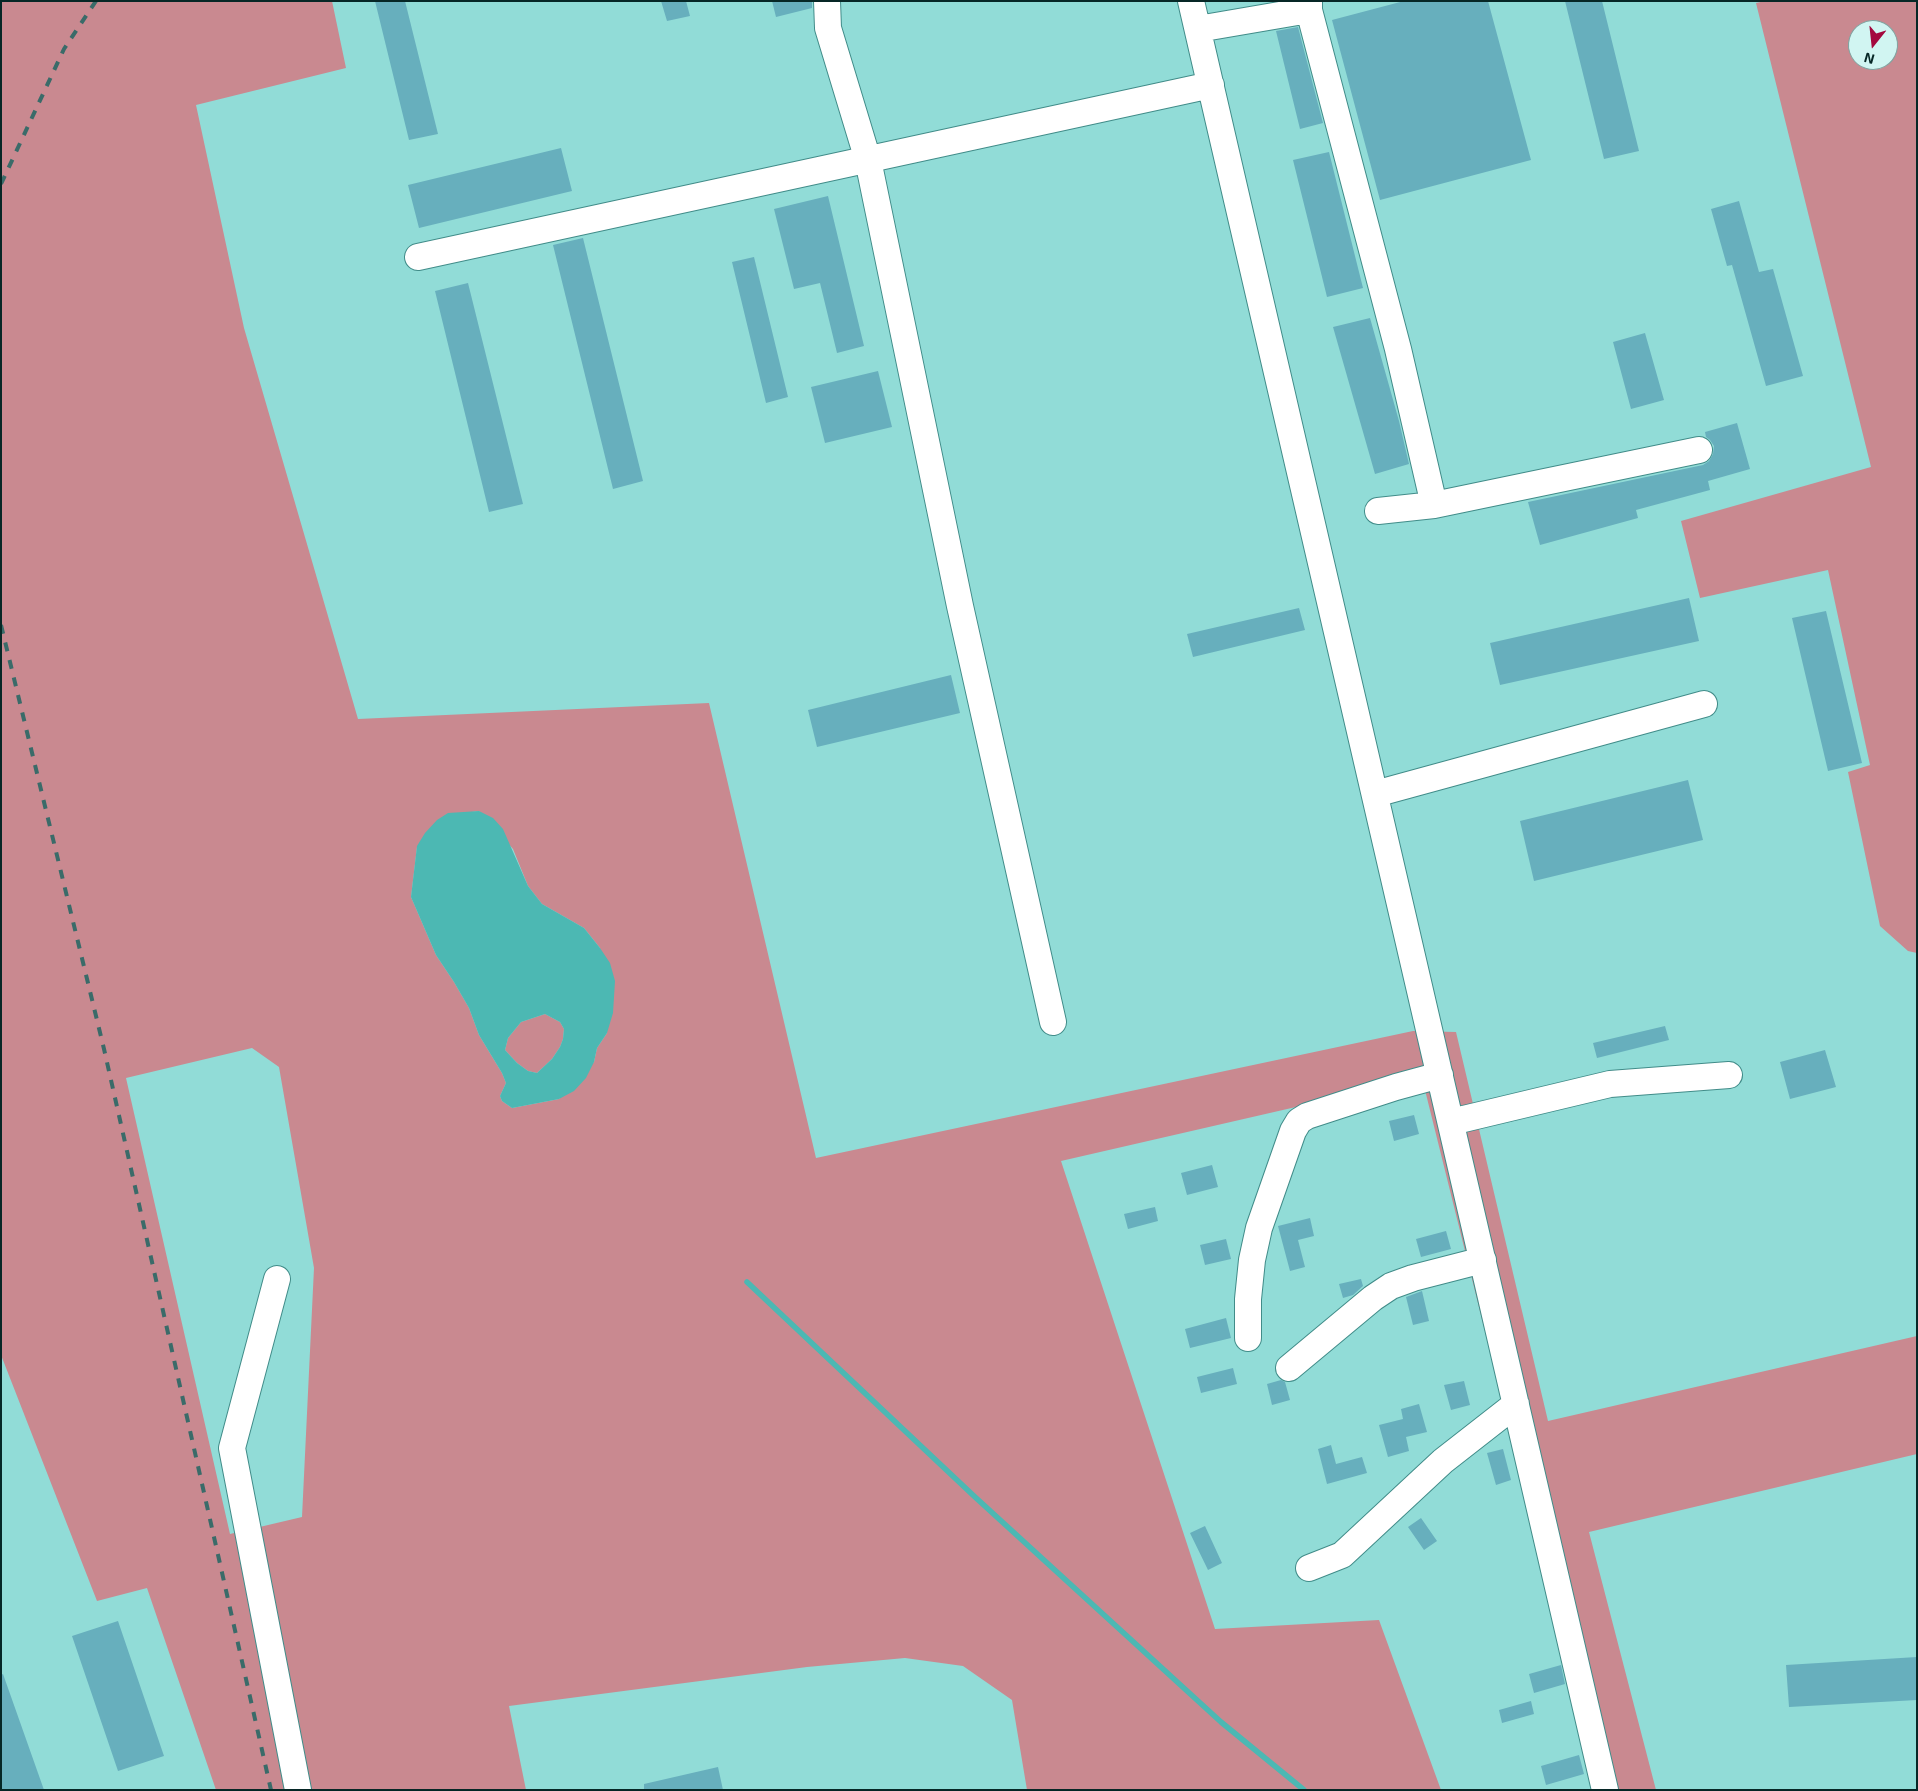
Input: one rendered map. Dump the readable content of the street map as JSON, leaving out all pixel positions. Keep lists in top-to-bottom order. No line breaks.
{"north":"bottom"}
